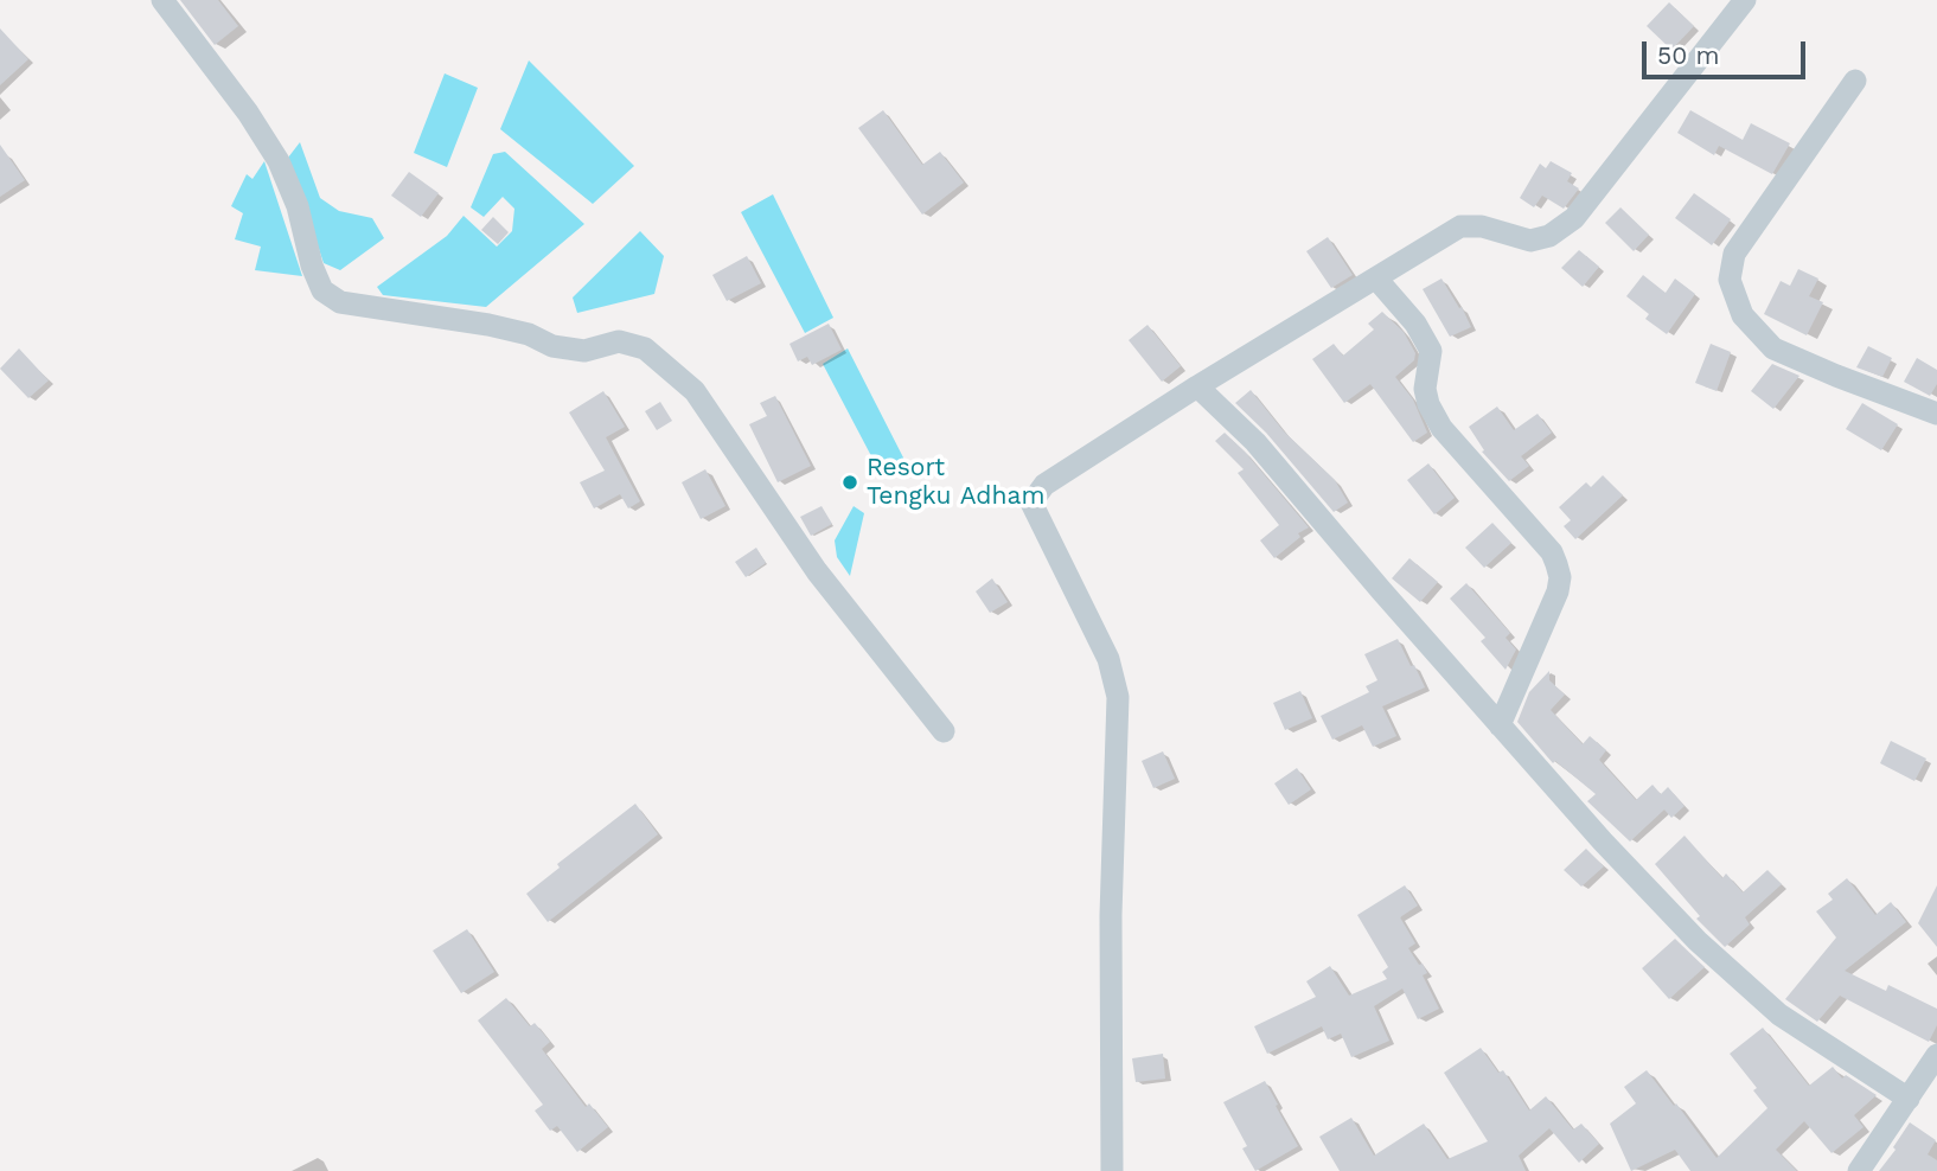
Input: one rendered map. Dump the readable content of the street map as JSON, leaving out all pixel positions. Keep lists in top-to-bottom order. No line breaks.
{"places":["Resort Tengku Adham"],"scale_bar":"50 m"}
